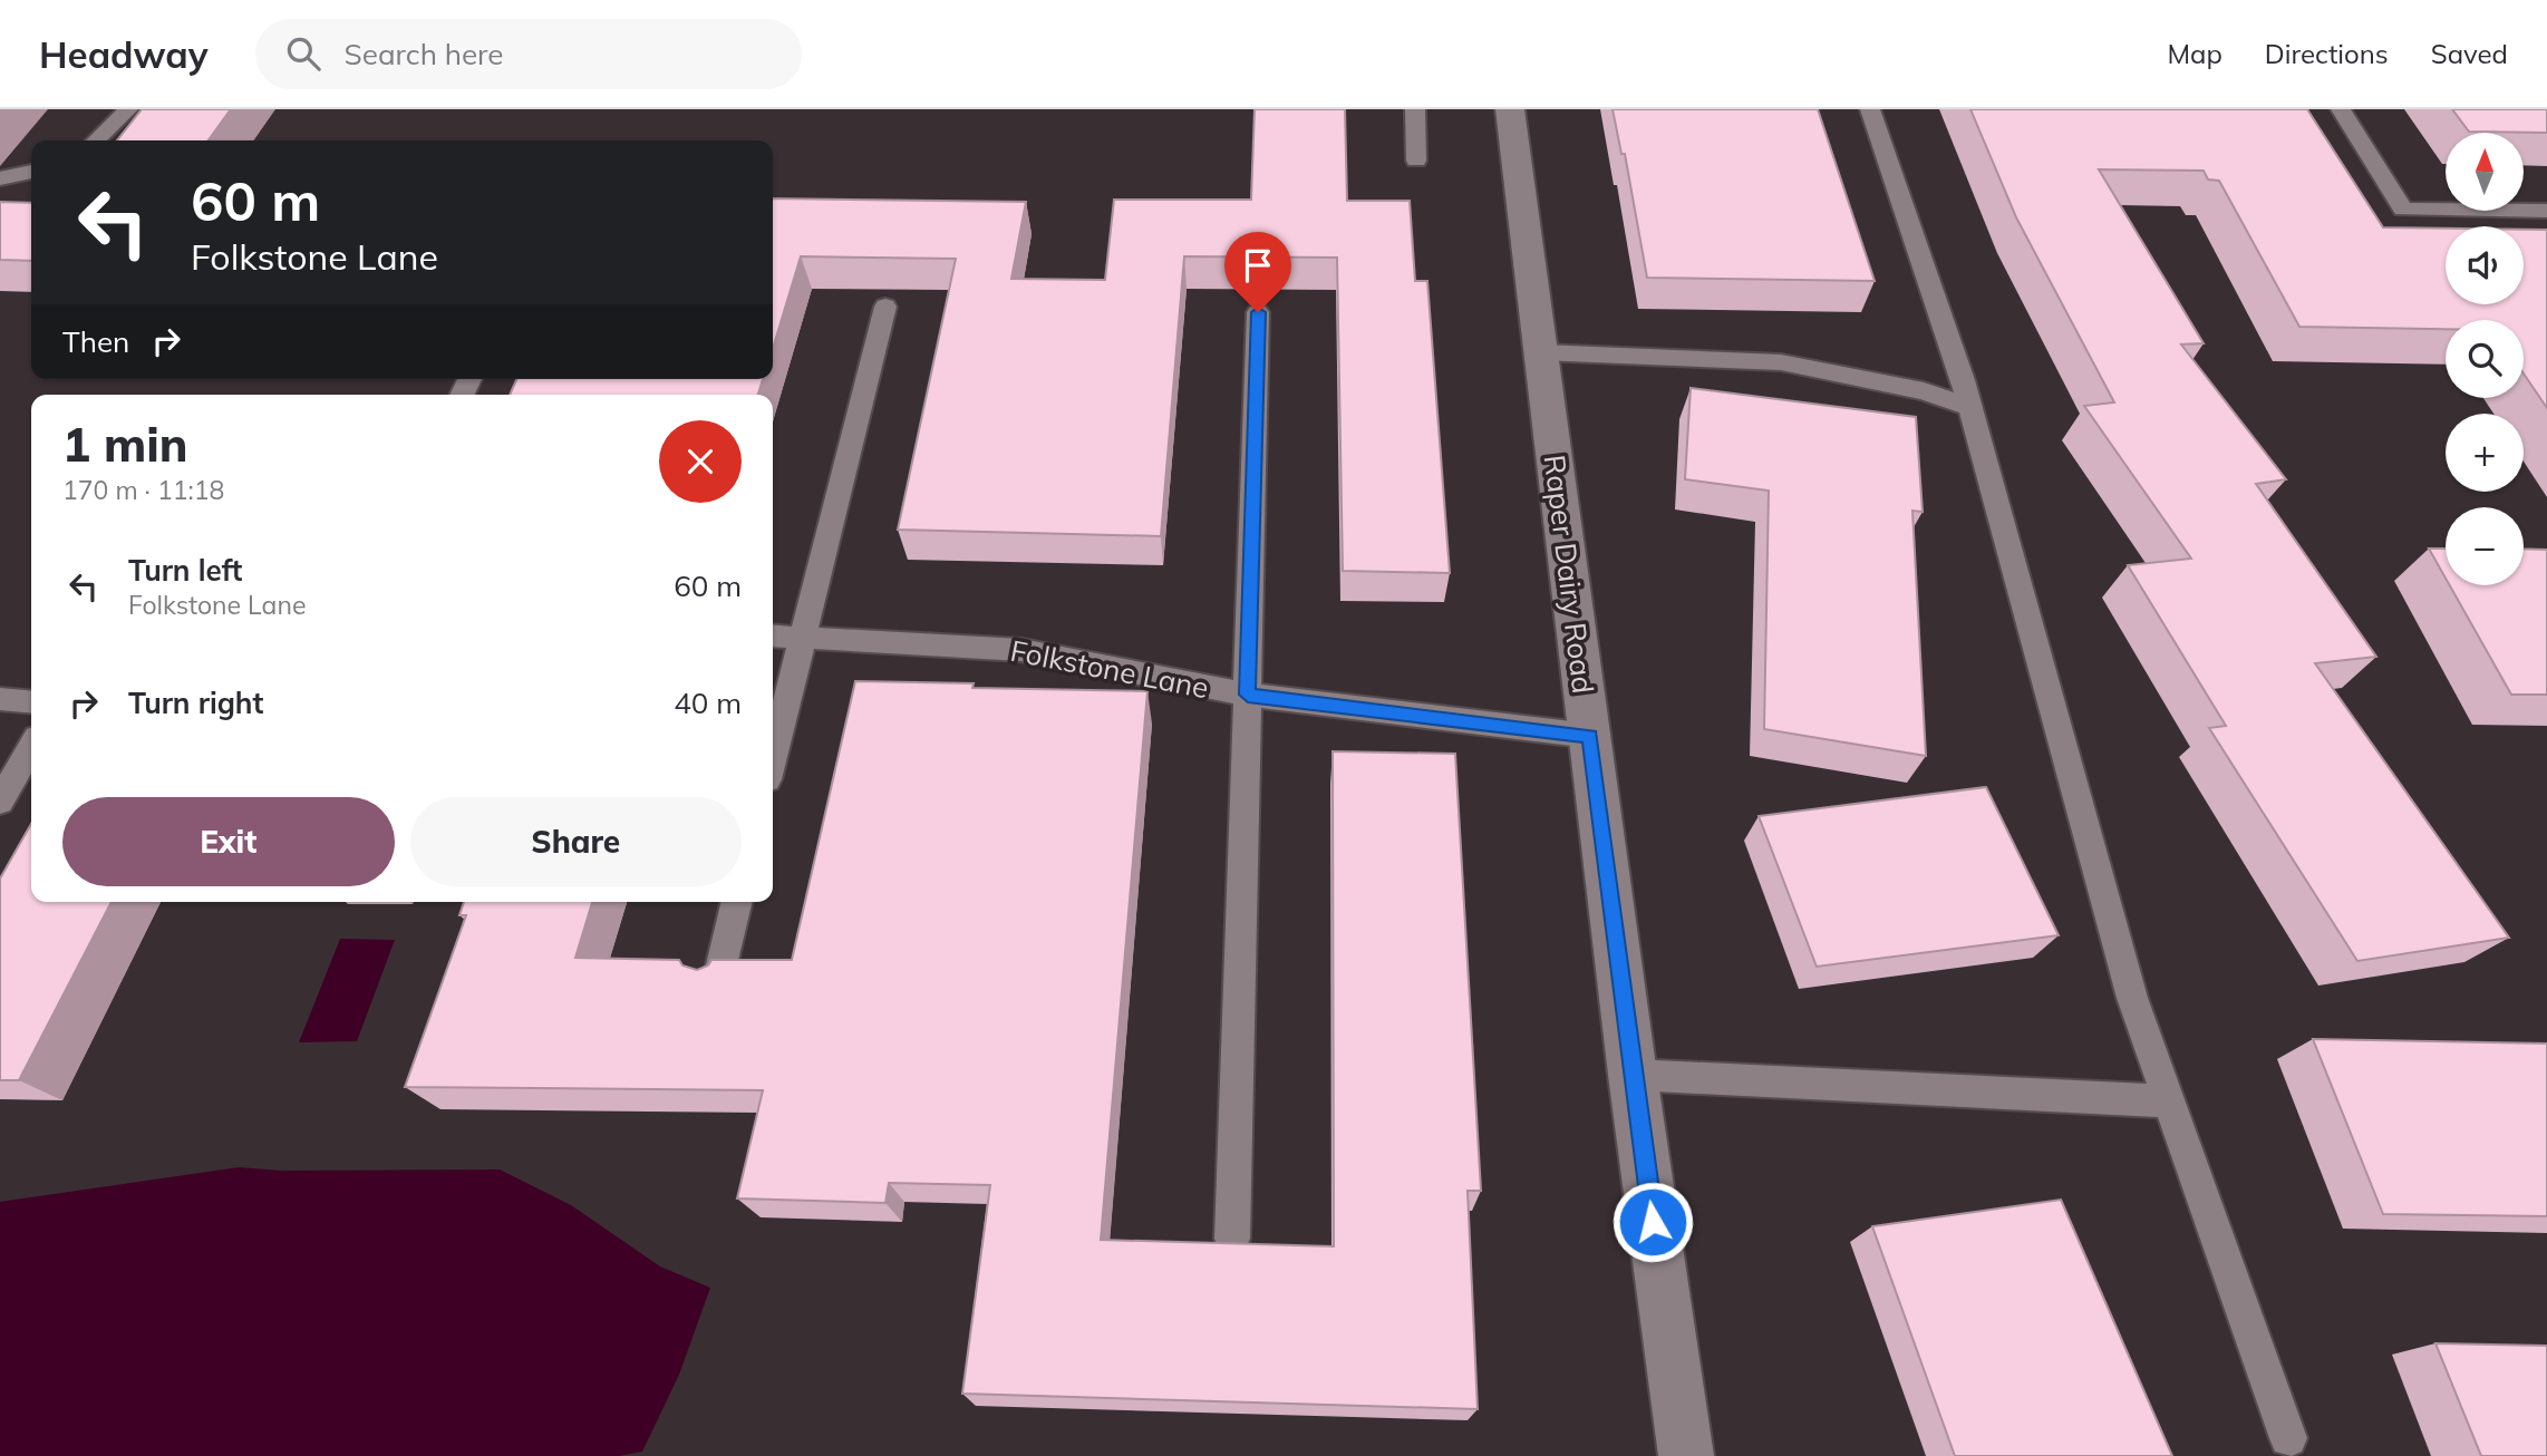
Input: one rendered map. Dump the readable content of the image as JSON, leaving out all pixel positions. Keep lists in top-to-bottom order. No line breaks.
{"streets":{"street":["Raper Dairy Road"],"lane":["Folkstone Lane"]},"crossings":[["Raper Dairy Road","Folkstone Lane"]],"north":"top","page":{"header":"Headway","search":"Search here","nav":["Map","Directions","Saved"],"map_buttons":["+","−"],"turn":["60 m","Folkstone Lane"],"then":"Then","heading":["1 min","170 m · 11:18"],"list":[{"name":"Turn left","note":"Folkstone Lane","value":"60 m"},{"name":"Turn right","value":"40 m"}],"buttons":["Exit","Share"]}}
